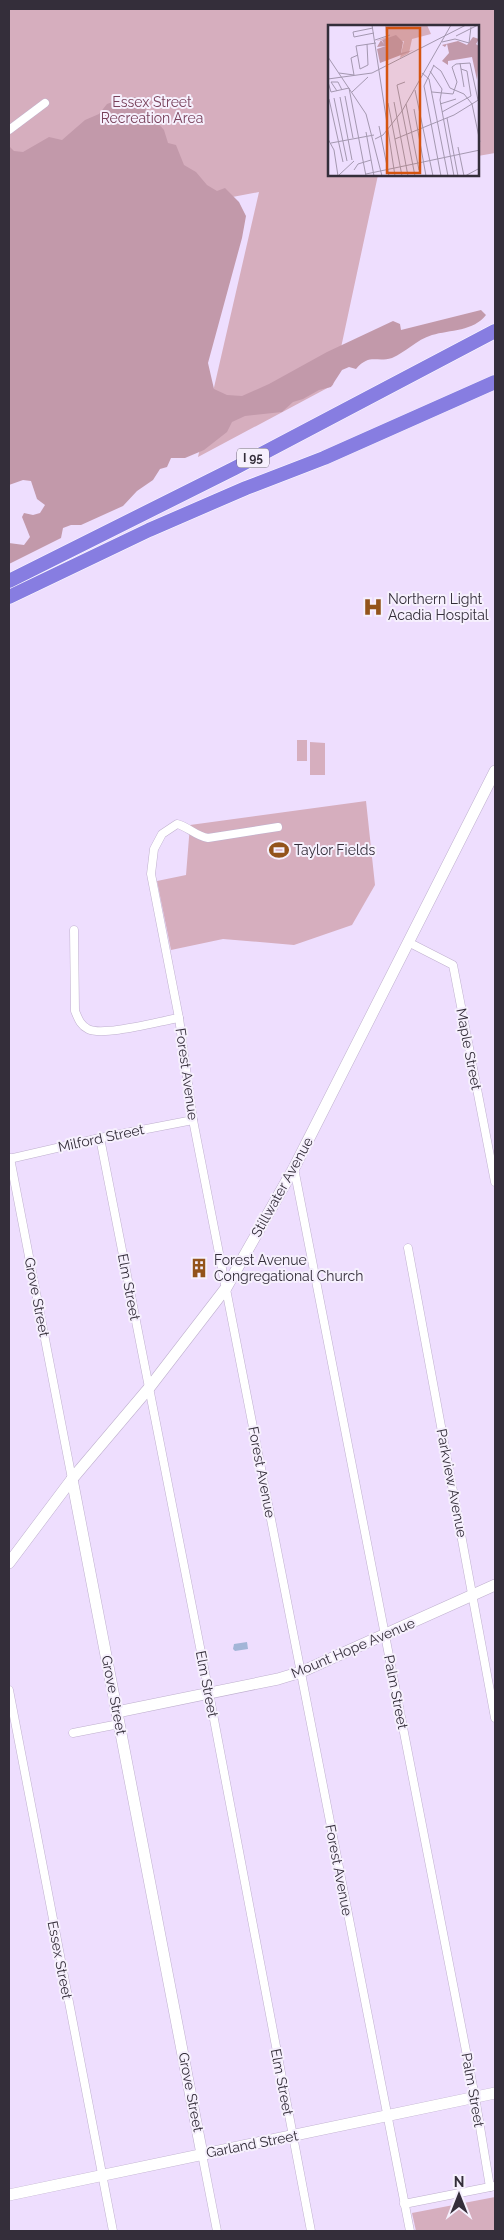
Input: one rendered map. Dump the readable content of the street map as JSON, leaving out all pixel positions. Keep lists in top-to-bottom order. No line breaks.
{"streets":{"highway":["I 95"],"street":["Maple Street","Forest Avenue","Milford Street","Stillwater Avenue","Elm Street","Grove Street","Parkview Avenue","Mount Hope Avenue","Palm Street","Essex Street","Garland Street"]},"crossings":[["Maple Street","Stillwater Avenue"],["Forest Avenue","Milford Street"],["Forest Avenue","Stillwater Avenue"],["Forest Avenue","Mount Hope Avenue"],["Forest Avenue","Garland Street"],["Milford Street","Elm Street"],["Milford Street","Grove Street"],["Stillwater Avenue","Elm Street"],["Stillwater Avenue","Grove Street"],["Stillwater Avenue","Palm Street"],["Elm Street","Mount Hope Avenue"],["Elm Street","Garland Street"],["Grove Street","Mount Hope Avenue"],["Grove Street","Garland Street"],["Parkview Avenue","Mount Hope Avenue"],["Mount Hope Avenue","Palm Street"],["Palm Street","Garland Street"],["Essex Street","Garland Street"]],"parks":["Essex Street Recreation Area"],"places":{"hospital":["Northern Light Acadia Hospital"],"sports":["Taylor Fields"],"building":["Forest Avenue Congregational Church"]},"north":"top"}
